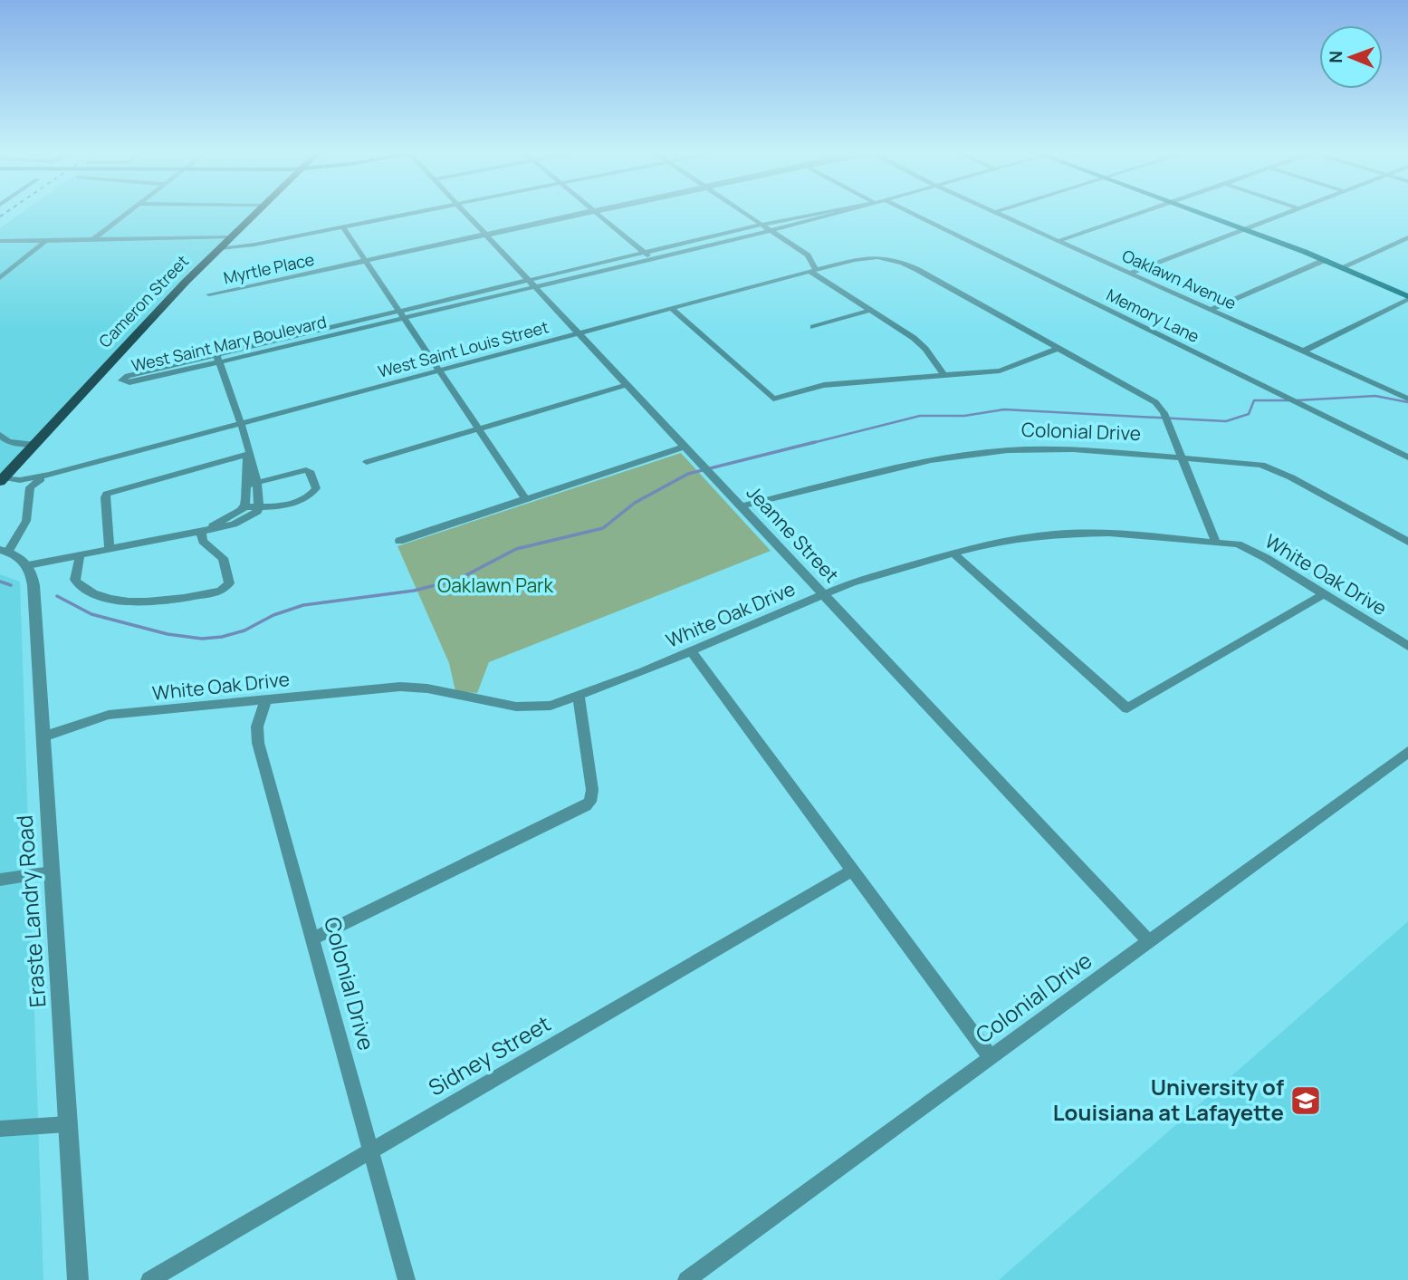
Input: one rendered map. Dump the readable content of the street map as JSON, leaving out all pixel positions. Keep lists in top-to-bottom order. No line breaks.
{"streets":{"main road":["Cameron Street"],"street":["Myrtle Place","Oaklawn Avenue","Memory Lane","West Saint Mary Boulevard","West Saint Louis Street","Colonial Drive","Jeanne Street","White Oak Drive","Eraste Landry Road","Sidney Street"]},"crossings":[["Myrtle Place","Jeanne Street"],["West Saint Mary Boulevard","Jeanne Street"],["West Saint Louis Street","Jeanne Street"],["Colonial Drive","Jeanne Street"],["Colonial Drive","White Oak Drive"],["Colonial Drive","Sidney Street"],["Jeanne Street","White Oak Drive"],["White Oak Drive","Eraste Landry Road"]],"parks":["Oaklawn Park"],"places":{"school or university":["University of Louisiana at Lafayette"]},"north":"left"}
